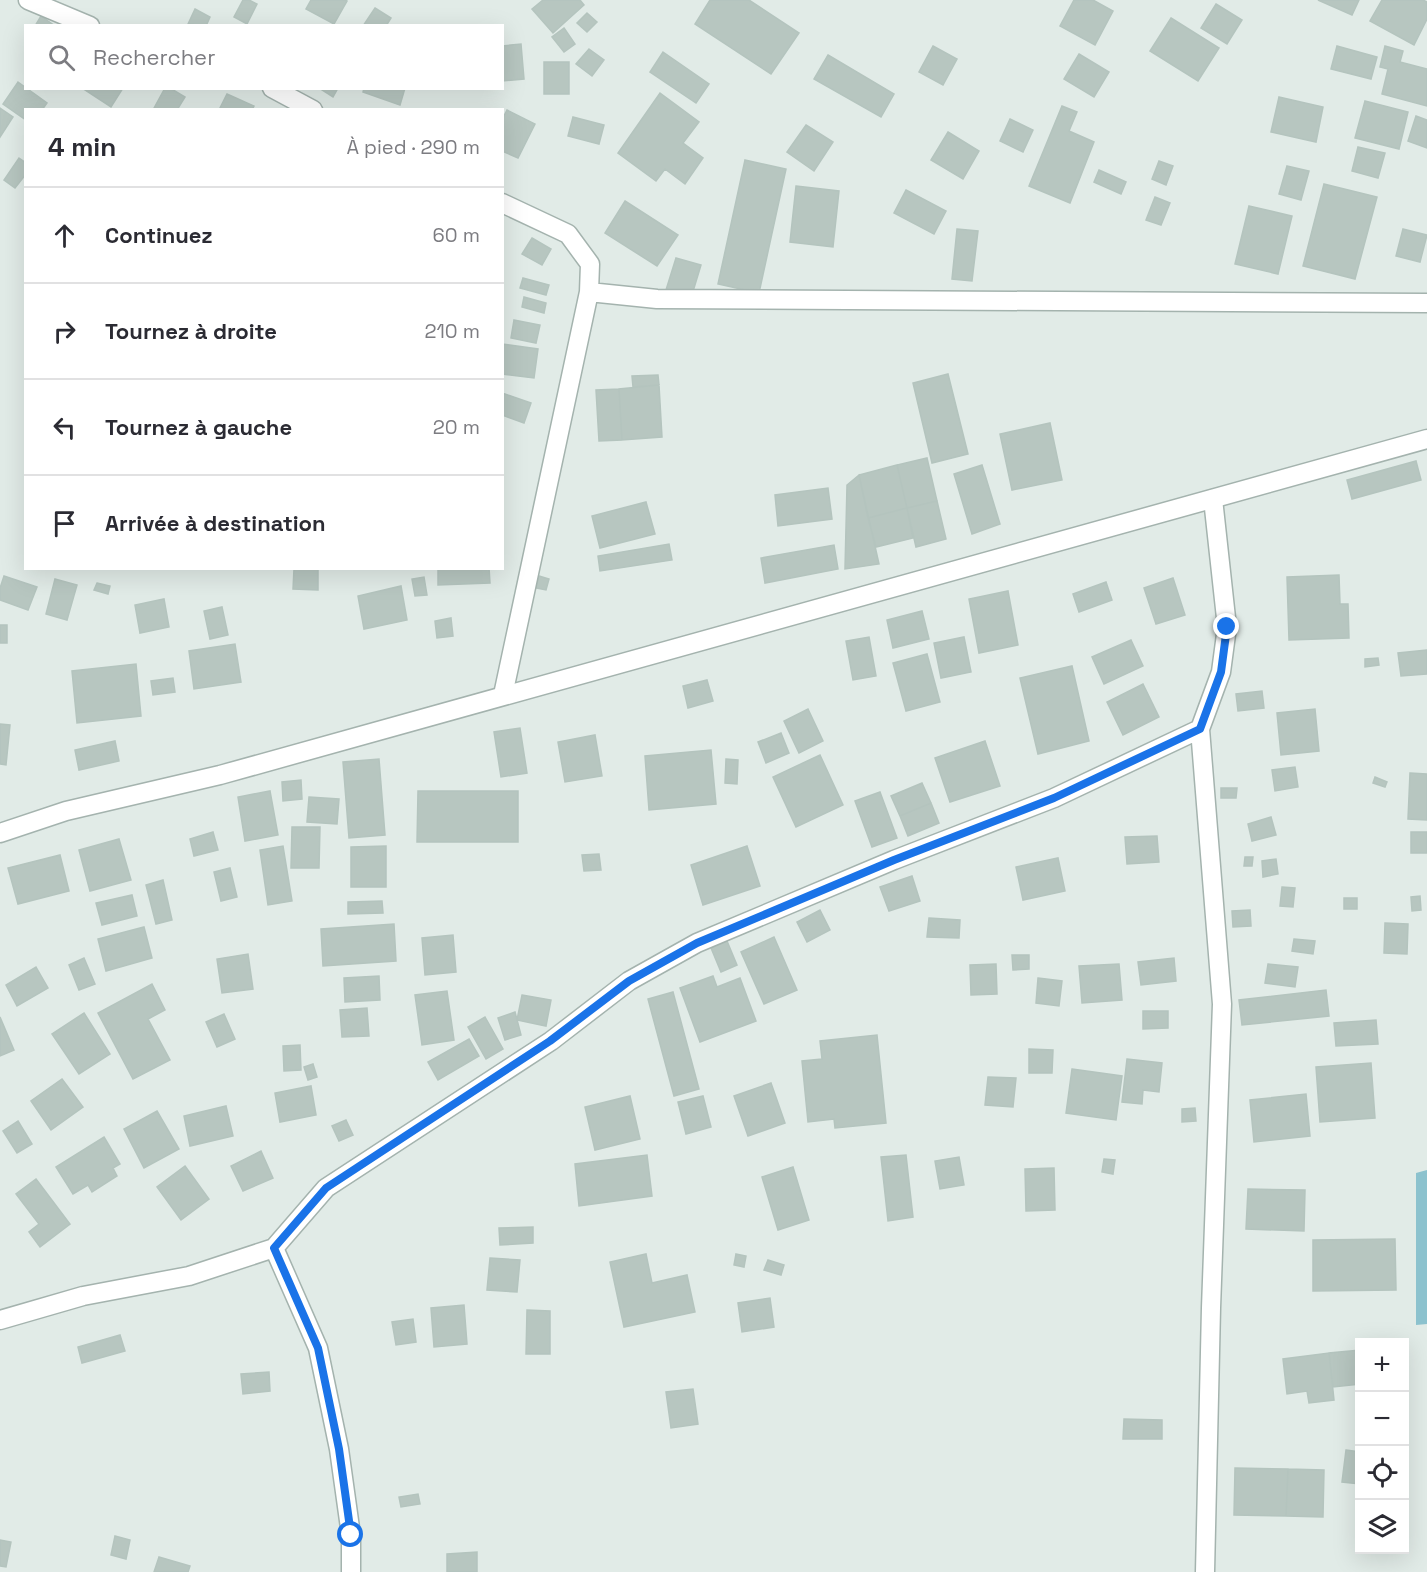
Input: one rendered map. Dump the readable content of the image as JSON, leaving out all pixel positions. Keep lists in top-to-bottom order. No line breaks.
{"page":{"search":"Rechercher","heading":["4 min","À pied · 290 m"],"list":[["Continuez","60 m"],["Tournez à droite","210 m"],["Tournez à gauche","20 m"],"Arrivée à destination"],"map_buttons":["+","−"]}}
